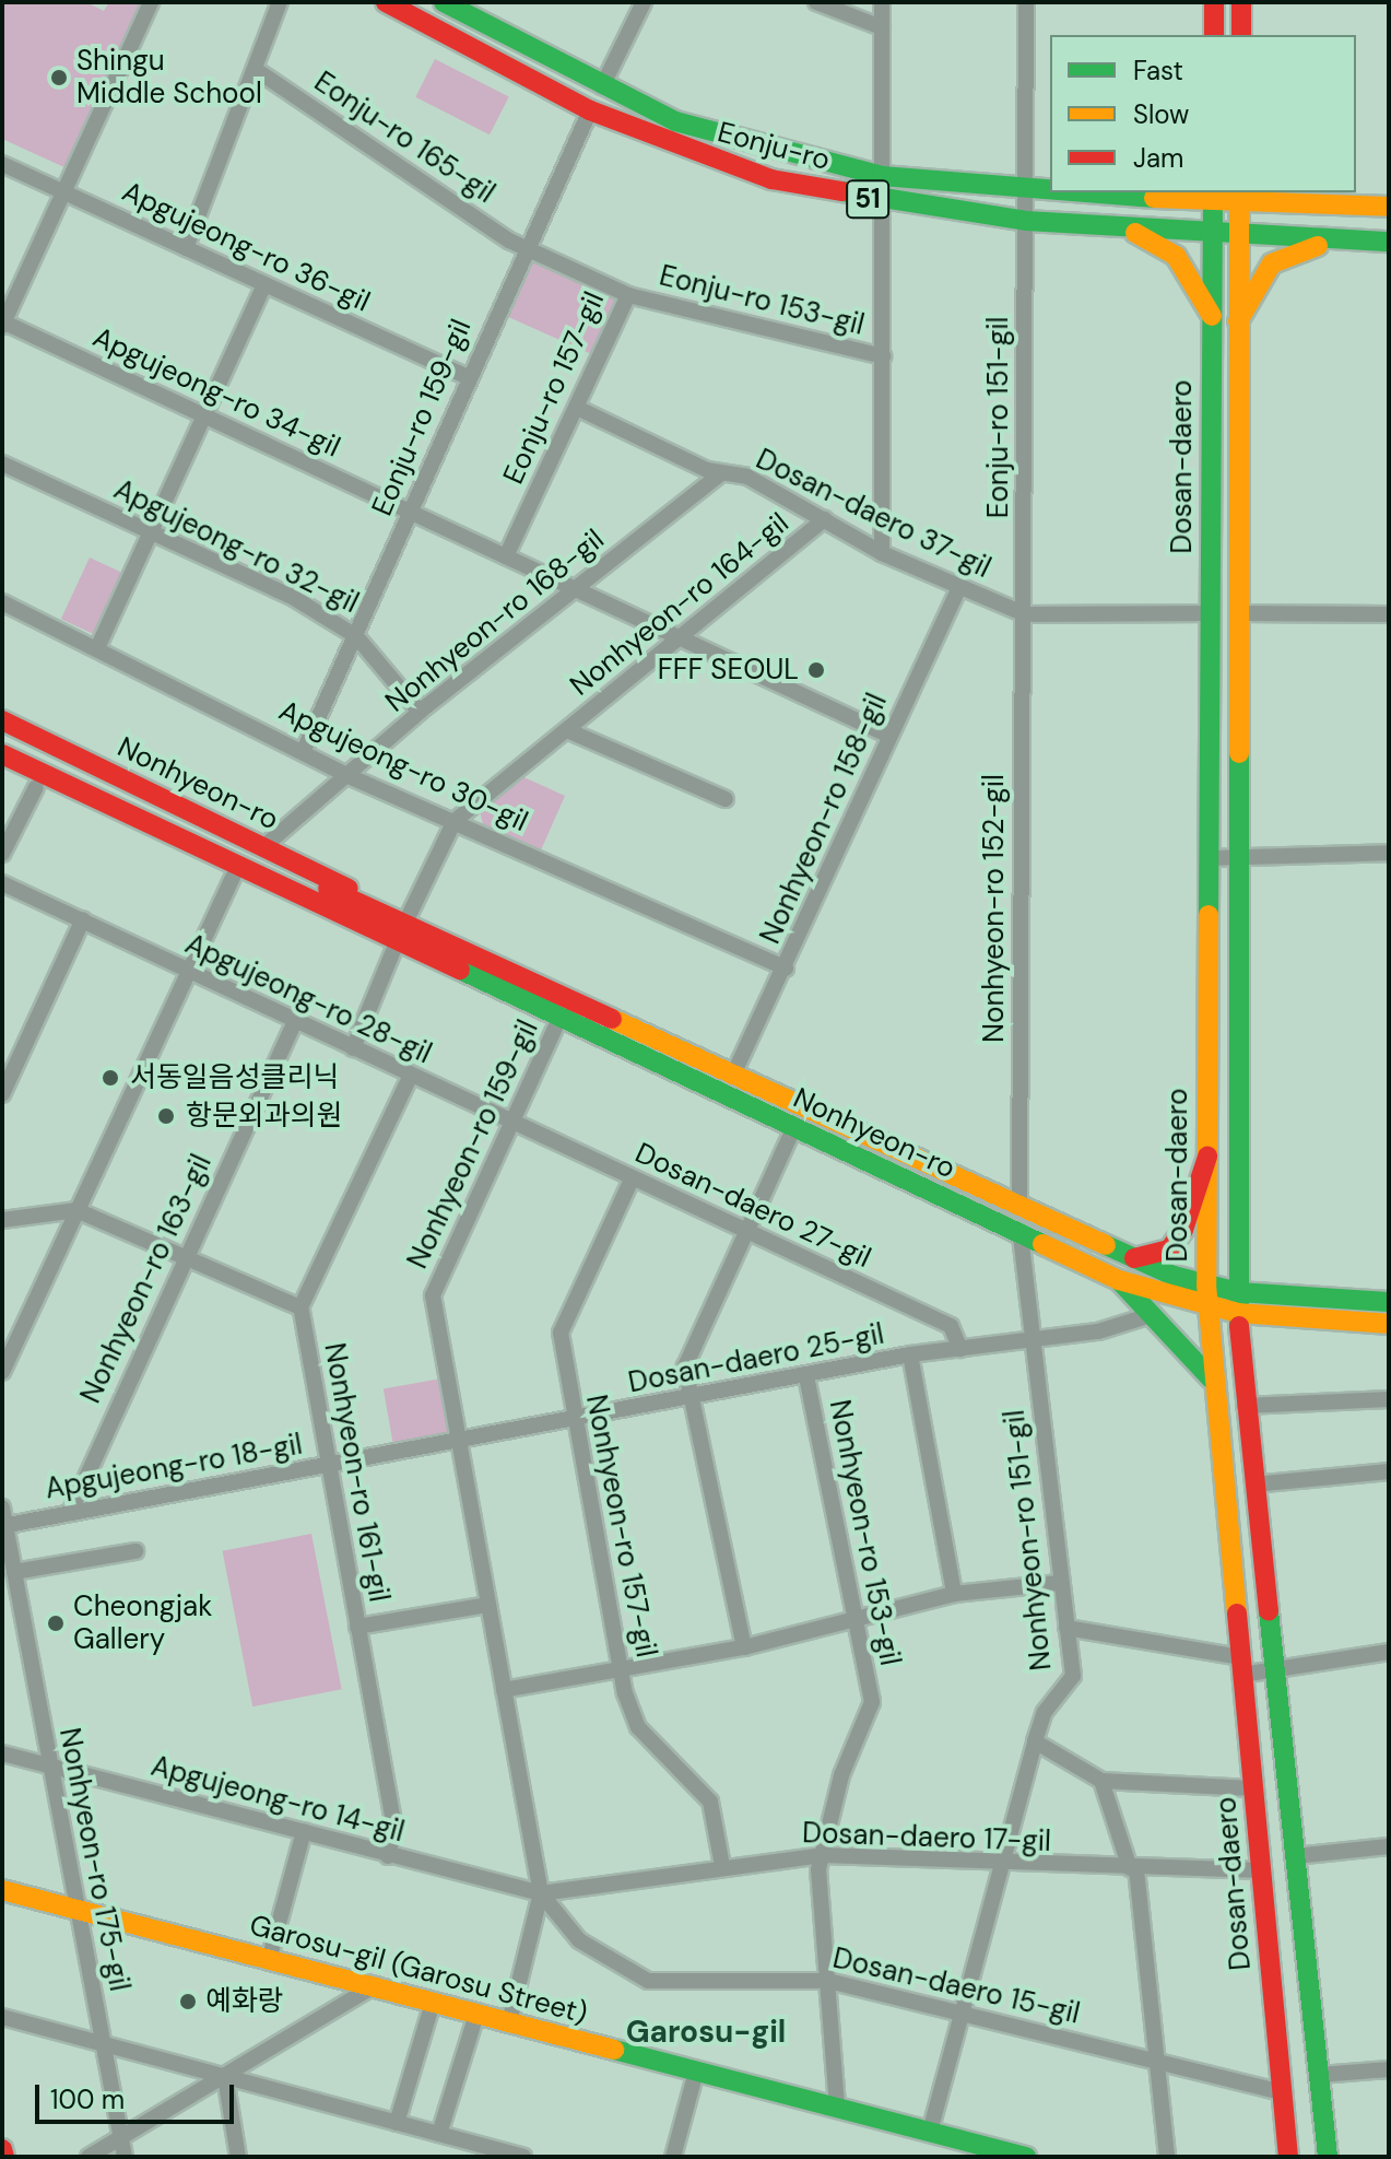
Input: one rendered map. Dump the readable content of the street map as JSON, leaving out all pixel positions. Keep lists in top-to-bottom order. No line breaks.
{"streets":{"main road":["Eonju-ro","51","Dosan-daero","Nonhyeon-ro","Garosu-gil (Garosu Street)"],"street":["Eonju-ro 165-gil","Apgujeong-ro 36-gil","Eonju-ro 153-gil","Eonju-ro 157-gil","Apgujeong-ro 34-gil","Eonju-ro 159-gil","Eonju-ro 151-gil","Dosan-daero 37-gil","Apgujeong-ro 32-gil","Nonhyeon-ro 164-gil","Nonhyeon-ro 168-gil","Apgujeong-ro 30-gil","Nonhyeon-ro 158-gil","Nonhyeon-ro 152-gil","Apgujeong-ro 28-gil","Nonhyeon-ro 159-gil","Dosan-daero 27-gil","Nonhyeon-ro 163-gil","Dosan-daero 25-gil","Apgujeong-ro 18-gil","Nonhyeon-ro 161-gil","Nonhyeon-ro 157-gil","Nonhyeon-ro 153-gil","Nonhyeon-ro 151-gil","Apgujeong-ro 14-gil","Dosan-daero 17-gil","Nonhyeon-ro 175-gil","Dosan-daero 15-gil"]},"crossings":[["Eonju-ro 165-gil","Eonju-ro 157-gil"],["Eonju-ro 165-gil","Eonju-ro 159-gil"],["Eonju-ro","Eonju-ro 153-gil"],["Eonju-ro","Eonju-ro 159-gil"],["Eonju-ro","Eonju-ro 151-gil"],["Eonju-ro","Dosan-daero"],["Apgujeong-ro 36-gil","Eonju-ro 159-gil"],["Eonju-ro 153-gil","Eonju-ro 157-gil"],["Eonju-ro 153-gil","Dosan-daero 37-gil"],["Eonju-ro 157-gil","Apgujeong-ro 34-gil"],["Eonju-ro 157-gil","Eonju-ro 159-gil"],["Eonju-ro 157-gil","Dosan-daero 37-gil"],["Apgujeong-ro 34-gil","Eonju-ro 159-gil"],["Apgujeong-ro 34-gil","Nonhyeon-ro 164-gil"],["Apgujeong-ro 34-gil","Nonhyeon-ro 168-gil"],["Apgujeong-ro 34-gil","Nonhyeon-ro 158-gil"],["Eonju-ro 159-gil","Apgujeong-ro 32-gil"],["Eonju-ro 159-gil","Apgujeong-ro 30-gil"],["Eonju-ro 151-gil","Dosan-daero 37-gil"],["Eonju-ro 151-gil","Nonhyeon-ro 152-gil"],["Dosan-daero","Dosan-daero 37-gil"],["Dosan-daero","Nonhyeon-ro"],["Dosan-daero","Dosan-daero 17-gil"],["Dosan-daero","Dosan-daero 15-gil"],["Dosan-daero 37-gil","Nonhyeon-ro 164-gil"],["Dosan-daero 37-gil","Nonhyeon-ro 168-gil"],["Dosan-daero 37-gil","Nonhyeon-ro 158-gil"],["Dosan-daero 37-gil","Nonhyeon-ro 152-gil"],["Apgujeong-ro 32-gil","Nonhyeon-ro 168-gil"],["Nonhyeon-ro 164-gil","Apgujeong-ro 30-gil"],["Nonhyeon-ro 164-gil","Nonhyeon-ro"],["Nonhyeon-ro 168-gil","Apgujeong-ro 30-gil"],["Nonhyeon-ro 168-gil","Nonhyeon-ro"],["Apgujeong-ro 30-gil","Nonhyeon-ro 158-gil"],["Nonhyeon-ro","Nonhyeon-ro 158-gil"],["Nonhyeon-ro","Nonhyeon-ro 152-gil"],["Nonhyeon-ro","Nonhyeon-ro 159-gil"],["Nonhyeon-ro","Nonhyeon-ro 151-gil"],["Apgujeong-ro 28-gil","Nonhyeon-ro 159-gil"],["Apgujeong-ro 28-gil","Dosan-daero 27-gil"],["Apgujeong-ro 28-gil","Nonhyeon-ro 163-gil"],["Apgujeong-ro 28-gil","Nonhyeon-ro 161-gil"],["Nonhyeon-ro 159-gil","Dosan-daero 27-gil"],["Nonhyeon-ro 159-gil","Dosan-daero 25-gil"],["Nonhyeon-ro 159-gil","Apgujeong-ro 18-gil"],["Nonhyeon-ro 159-gil","Apgujeong-ro 14-gil"],["Nonhyeon-ro 159-gil","Dosan-daero 17-gil"],["Nonhyeon-ro 159-gil","Garosu-gil (Garosu Street)"],["Nonhyeon-ro 159-gil","Dosan-daero 15-gil"],["Dosan-daero 27-gil","Dosan-daero 25-gil"],["Dosan-daero 27-gil","Nonhyeon-ro 157-gil"],["Nonhyeon-ro 163-gil","Apgujeong-ro 18-gil"],["Dosan-daero 25-gil","Apgujeong-ro 18-gil"],["Dosan-daero 25-gil","Nonhyeon-ro 157-gil"],["Dosan-daero 25-gil","Nonhyeon-ro 153-gil"],["Dosan-daero 25-gil","Nonhyeon-ro 151-gil"],["Apgujeong-ro 18-gil","Nonhyeon-ro 161-gil"],["Apgujeong-ro 18-gil","Nonhyeon-ro 175-gil"],["Nonhyeon-ro 161-gil","Apgujeong-ro 14-gil"],["Nonhyeon-ro 157-gil","Dosan-daero 17-gil"],["Nonhyeon-ro 153-gil","Dosan-daero 17-gil"],["Nonhyeon-ro 153-gil","Garosu-gil (Garosu Street)"],["Nonhyeon-ro 153-gil","Dosan-daero 15-gil"],["Nonhyeon-ro 151-gil","Dosan-daero 17-gil"],["Nonhyeon-ro 151-gil","Garosu-gil (Garosu Street)"],["Nonhyeon-ro 151-gil","Dosan-daero 15-gil"],["Apgujeong-ro 14-gil","Dosan-daero 17-gil"],["Apgujeong-ro 14-gil","Nonhyeon-ro 175-gil"],["Apgujeong-ro 14-gil","Dosan-daero 15-gil"],["Dosan-daero 17-gil","Dosan-daero 15-gil"],["Nonhyeon-ro 175-gil","Garosu-gil (Garosu Street)"]],"districts":["Garosu-gil"],"places":["Shingu Middle School","FFF SEOUL","서동일음성클리닉","항문외과의원","Cheongjak Gallery","예화랑"],"legend":["Fast","Slow","Jam"],"scale_bar":"100 m"}
